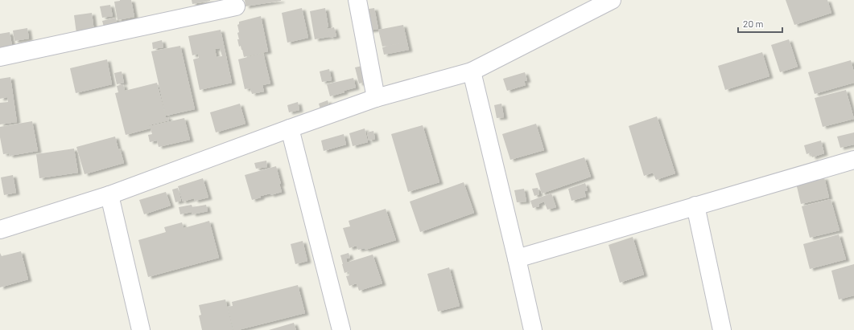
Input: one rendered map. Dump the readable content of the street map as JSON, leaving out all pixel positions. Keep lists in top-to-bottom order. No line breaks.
{"scale_bar":"20 m"}
